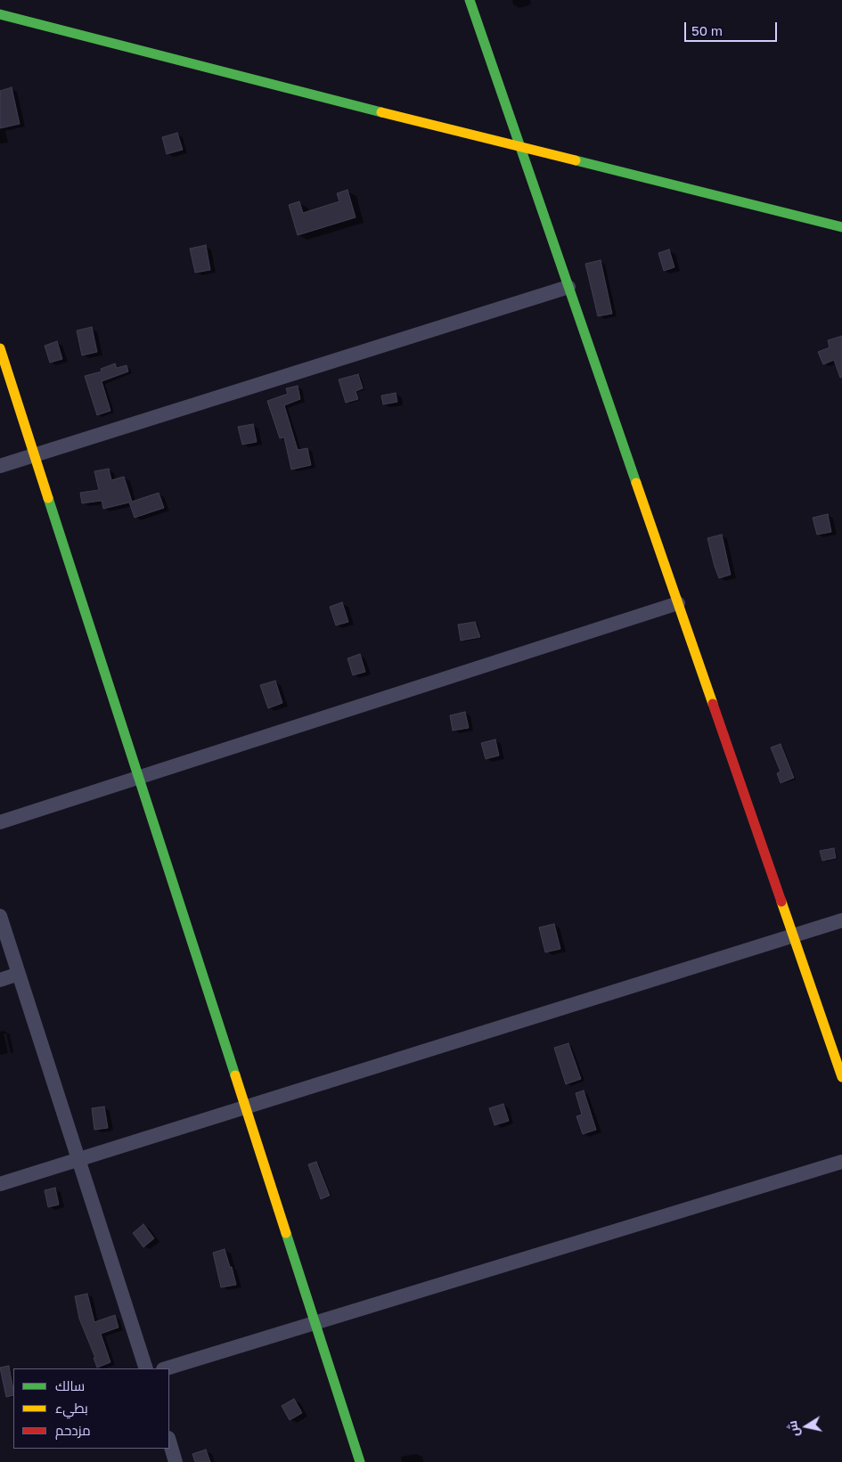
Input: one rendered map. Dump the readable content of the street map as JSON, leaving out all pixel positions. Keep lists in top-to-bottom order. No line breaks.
{"legend":["سالك","بطيء","مزدحم"],"scale_bar":"50 m","north":"left"}
